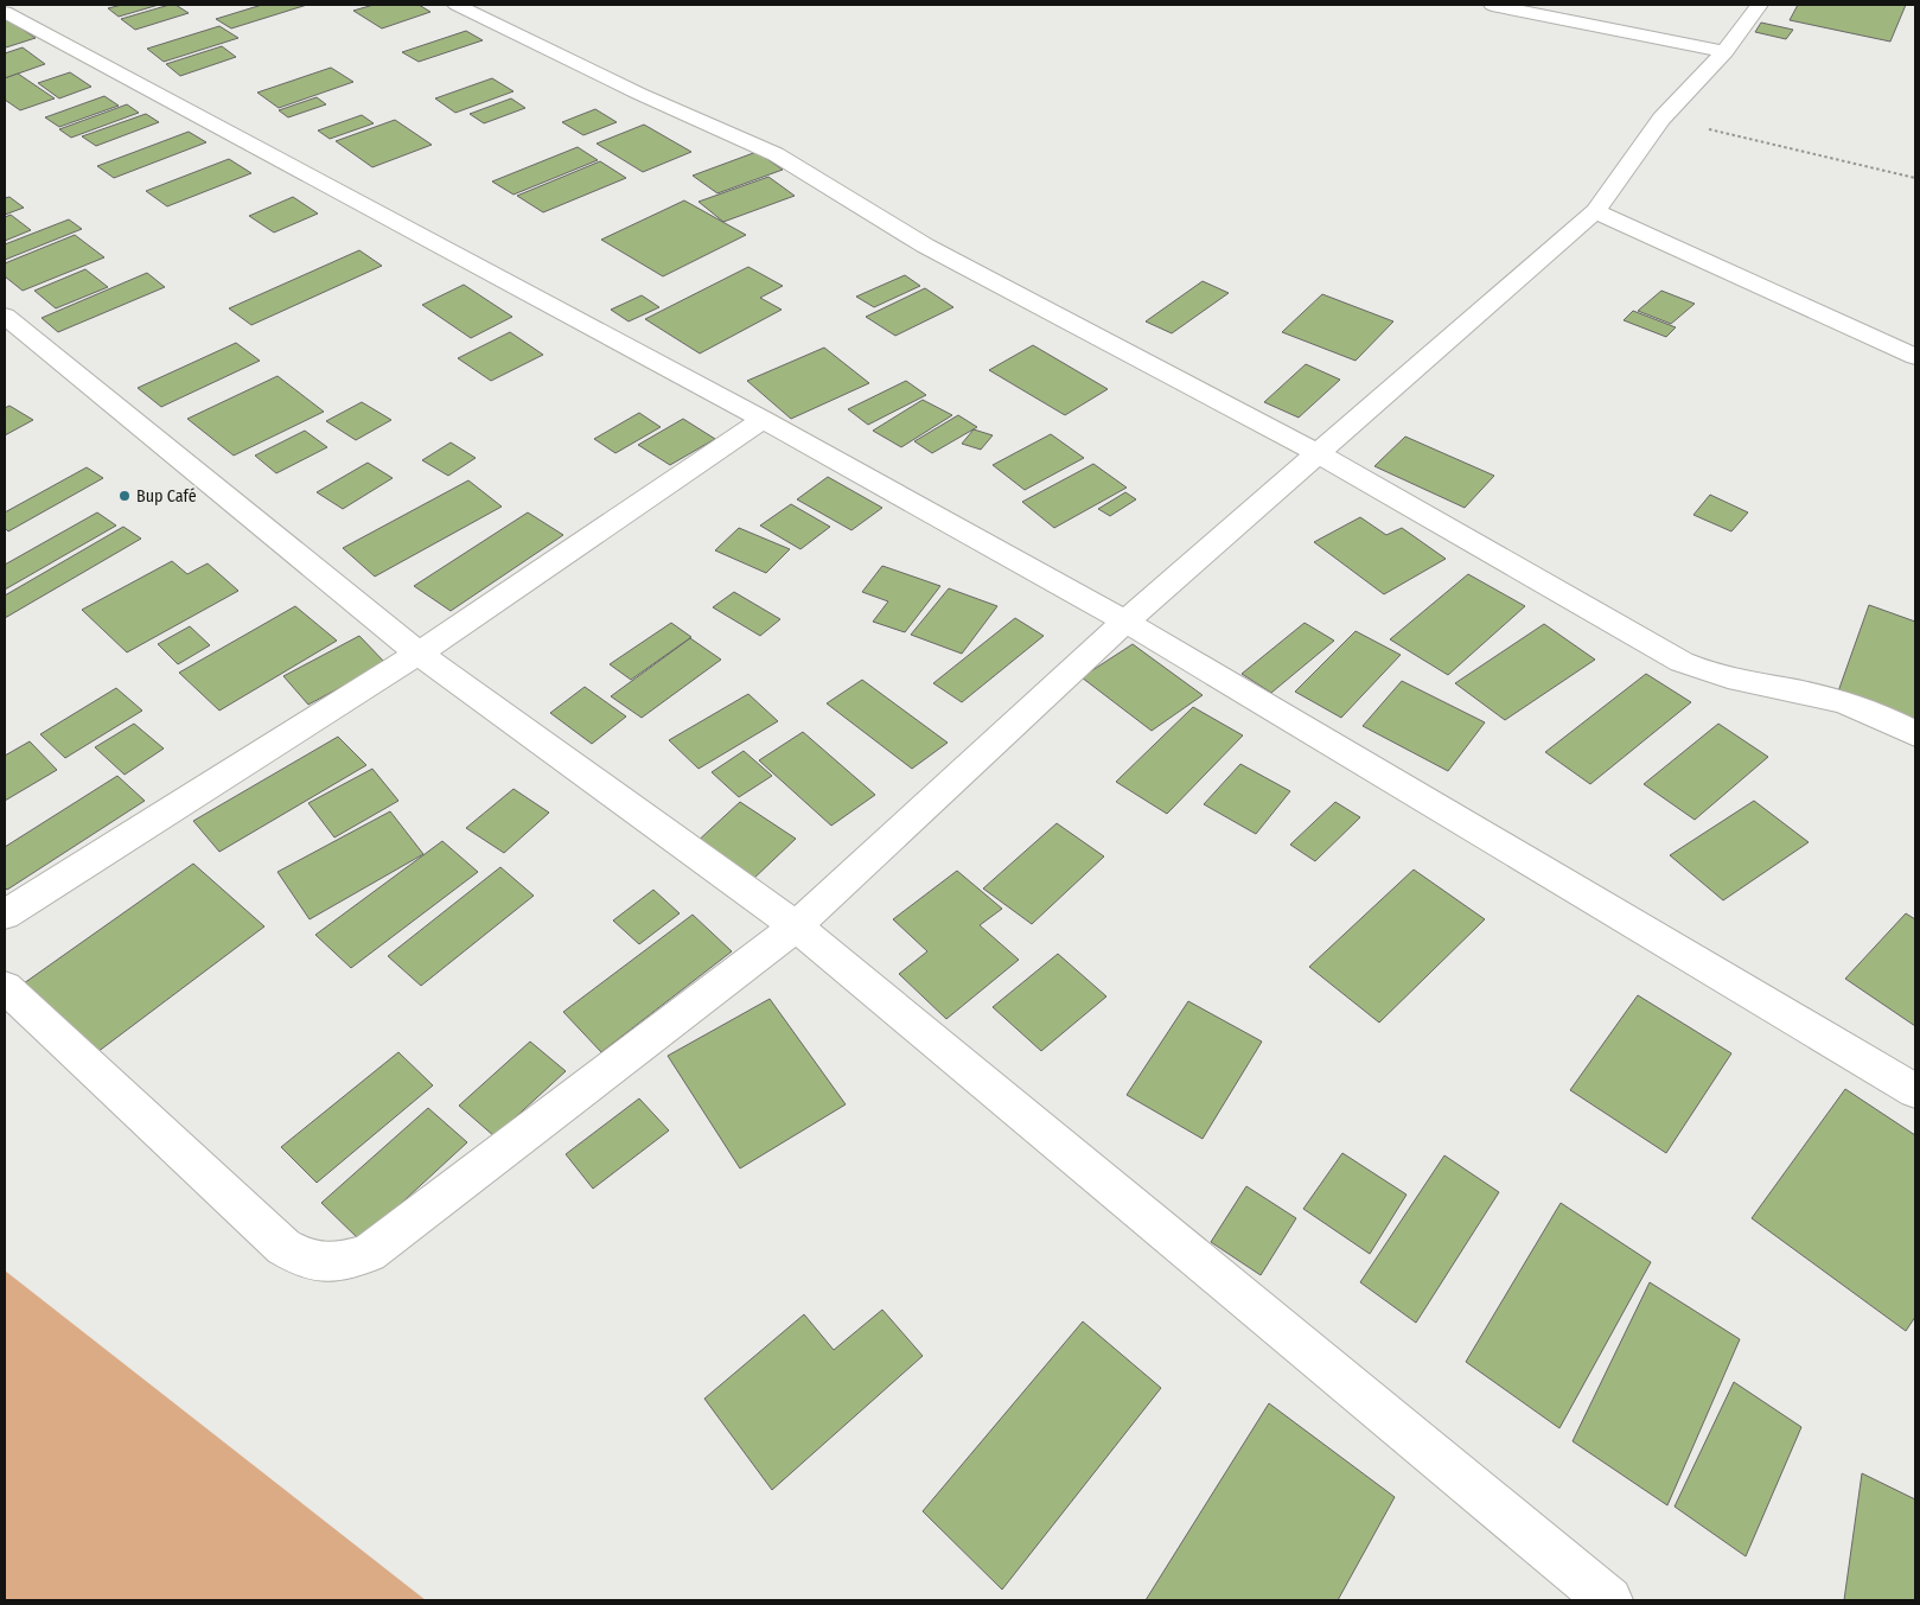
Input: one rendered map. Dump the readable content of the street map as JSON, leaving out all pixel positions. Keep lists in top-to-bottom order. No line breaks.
{"places":["Bup Café"]}
